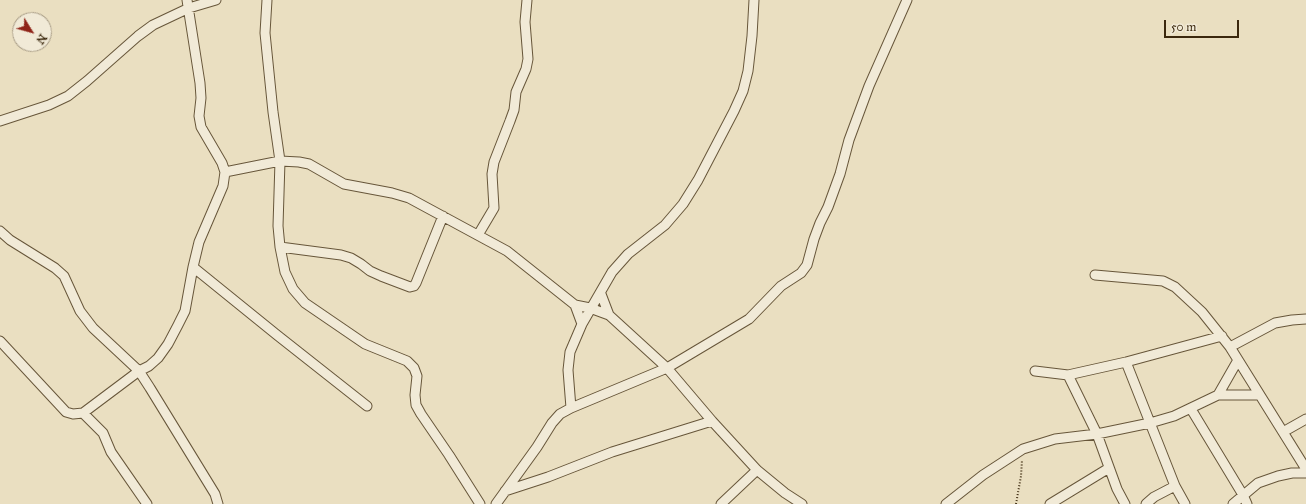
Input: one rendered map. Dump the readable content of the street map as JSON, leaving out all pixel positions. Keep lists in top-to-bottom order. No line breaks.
{"scale_bar":"50 m","north":"bottom right"}
